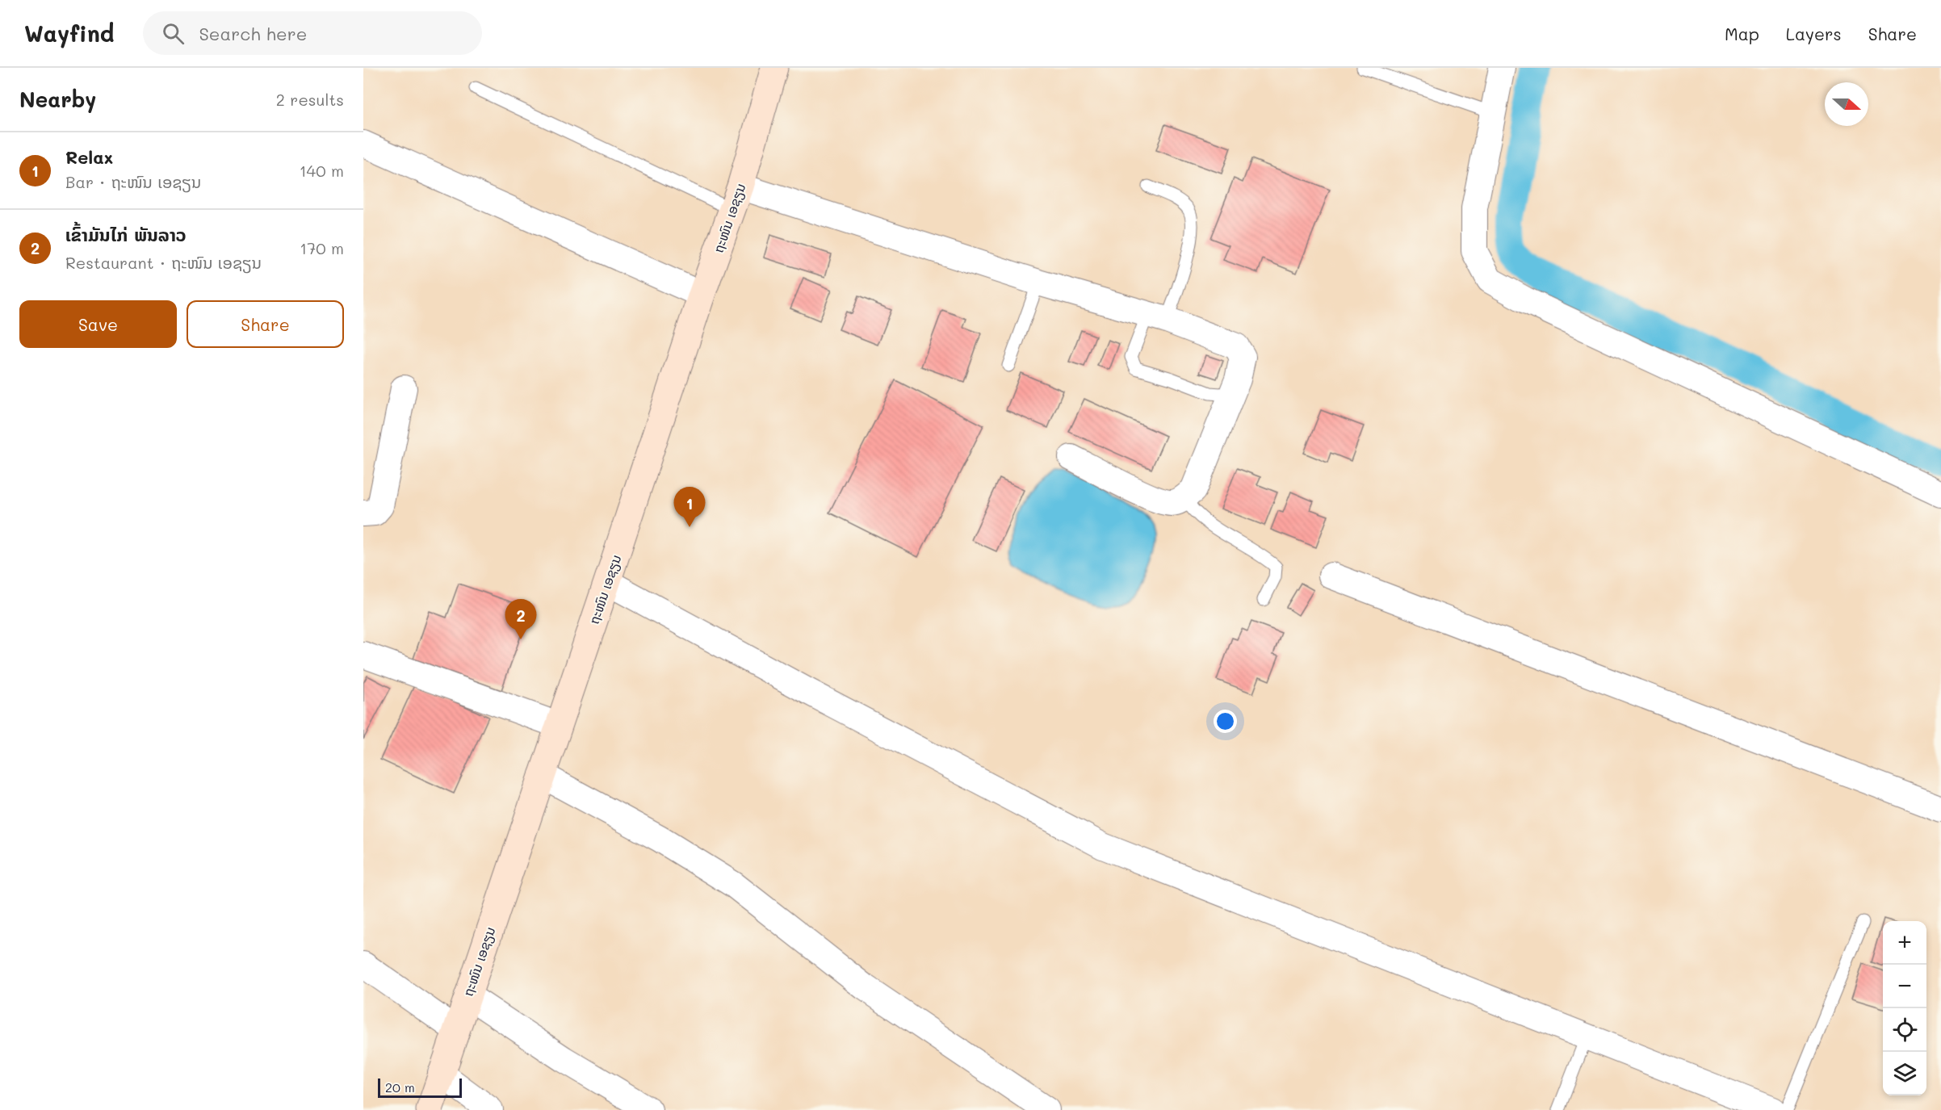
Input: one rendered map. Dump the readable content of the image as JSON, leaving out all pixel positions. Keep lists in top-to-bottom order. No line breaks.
{"streets":{"main road":["ຖະໜົນ ເອຊຽນ"]},"scale_bar":"20 m","north":"right","page":{"header":"Wayfind","search":"Search here","nav":["Map","Layers","Share"],"heading":["Nearby","2 results"],"list":[{"mark":"1","name":"Relax","note":"Bar · ຖະໜົນ ເອຊຽນ","value":"140 m"},{"mark":"2","name":"ເຂົ້າມັນໄກ່ ພັນລາວ","note":"Restaurant · ຖະໜົນ ເອຊຽນ","value":"170 m"}],"buttons":["Save","Share"],"pins":["1","2"],"map_buttons":["+","−"],"scale":"20 m"}}
